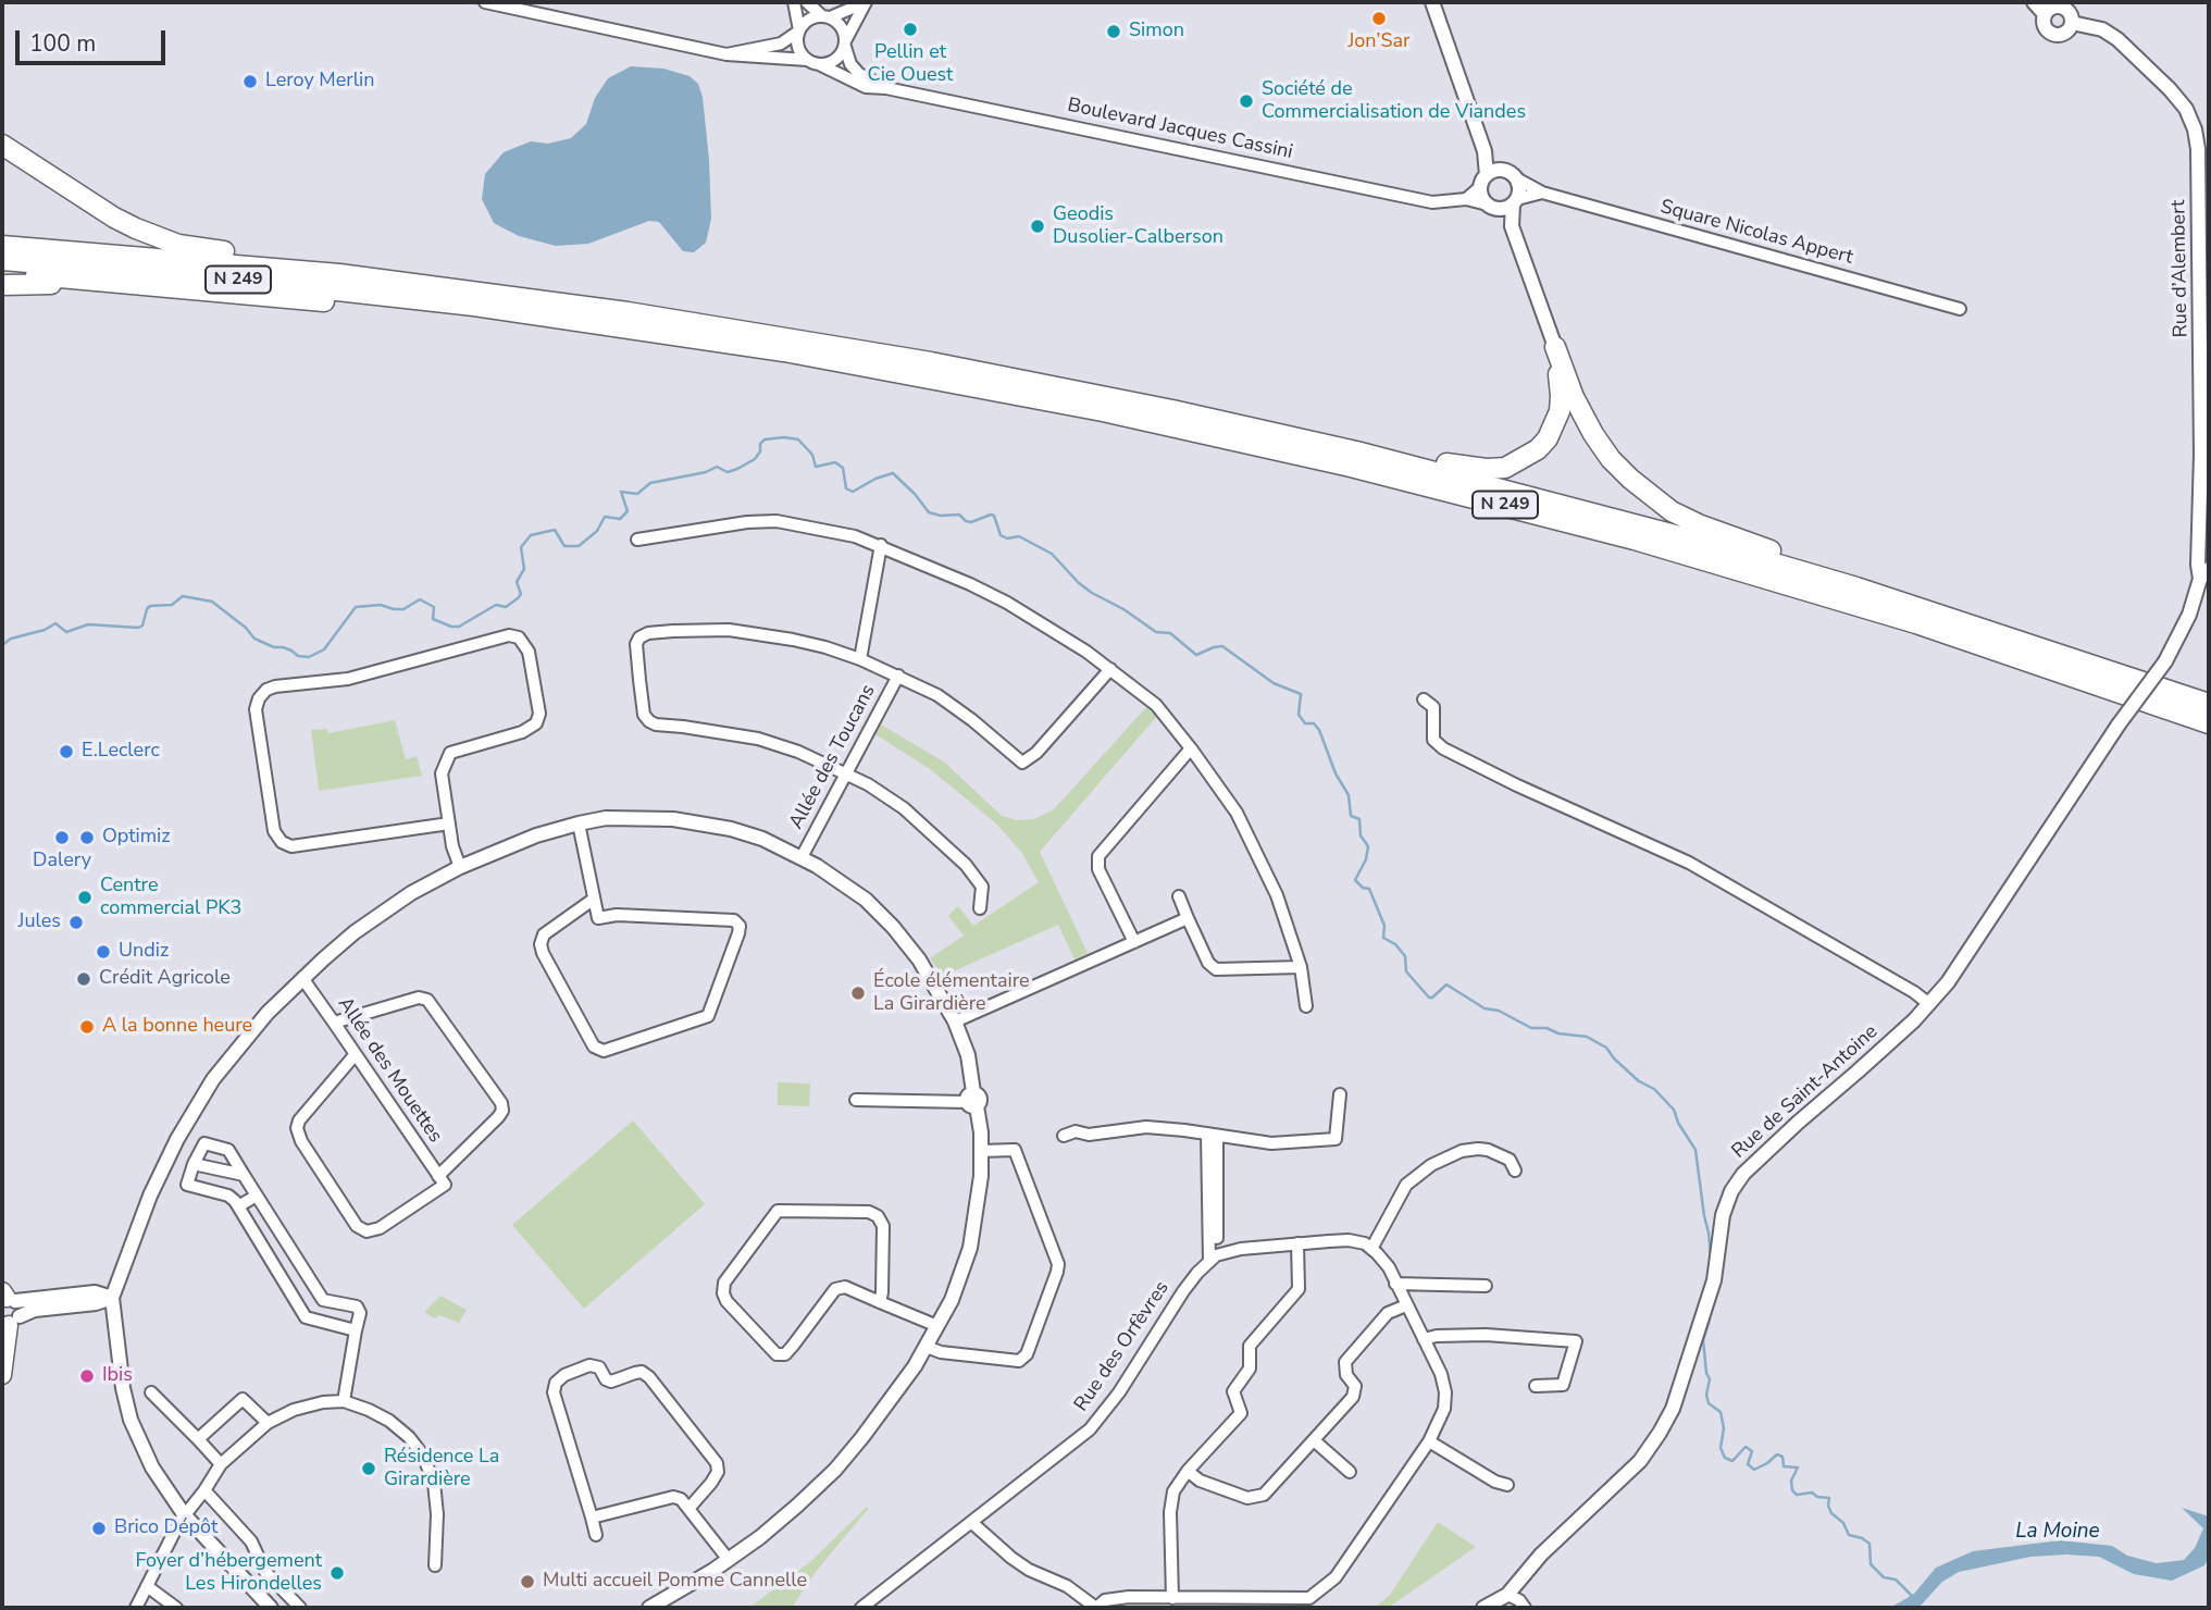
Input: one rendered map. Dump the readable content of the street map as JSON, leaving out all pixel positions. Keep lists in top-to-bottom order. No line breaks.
{"streets":{"highway":["N 249"],"street":["Boulevard Jacques Cassini","Square Nicolas Appert","Rue d’Alembert","Allée des Toucans","Allée des Mouettes","Rue de Saint-Antoine","Rue des Orfèvres"]},"crossings":[["Boulevard Jacques Cassini","Square Nicolas Appert"],["Rue d’Alembert","Rue de Saint-Antoine"]],"water":["La Moine"],"places":["Jon’Sar","Pellin et Cie Ouest","Simon","Leroy Merlin","Société de Commercialisation de Viandes","Geodis Dusolier-Calberson","E.Leclerc","Dalery","Optimiz","Centre commercial PK3","Jules","Undiz","Crédit Agricole","École élémentaire La Girardière","A la bonne heure","Ibis","Résidence La Girardière","Brico Dépôt","Foyer d’hébergement Les Hirondelles","Multi accueil Pomme Cannelle"],"scale_bar":"100 m"}
